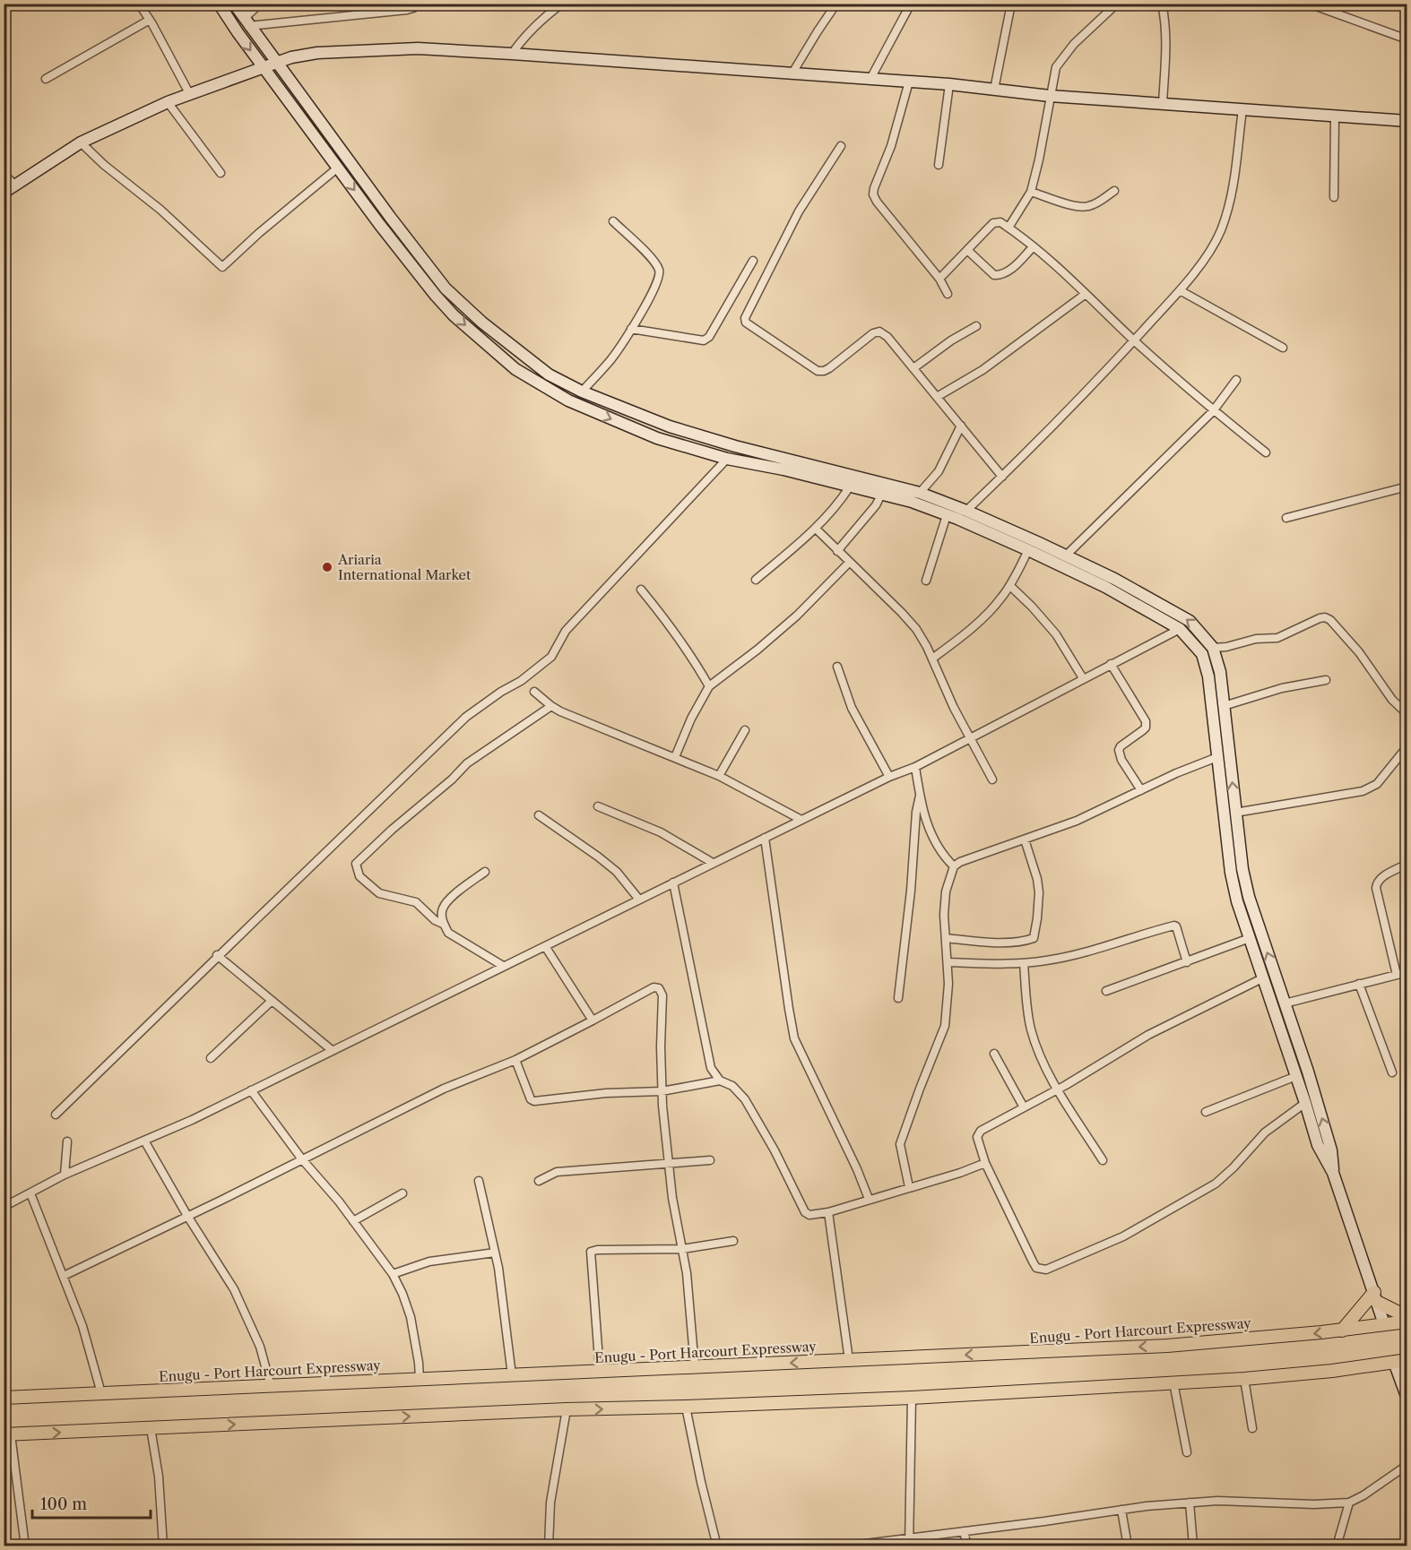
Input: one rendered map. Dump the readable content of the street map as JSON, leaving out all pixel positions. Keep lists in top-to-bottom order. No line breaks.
{"streets":{"highway":["Enugu - Port Harcourt Expressway"]},"places":["Ariaria International Market"],"scale_bar":"100 m"}
